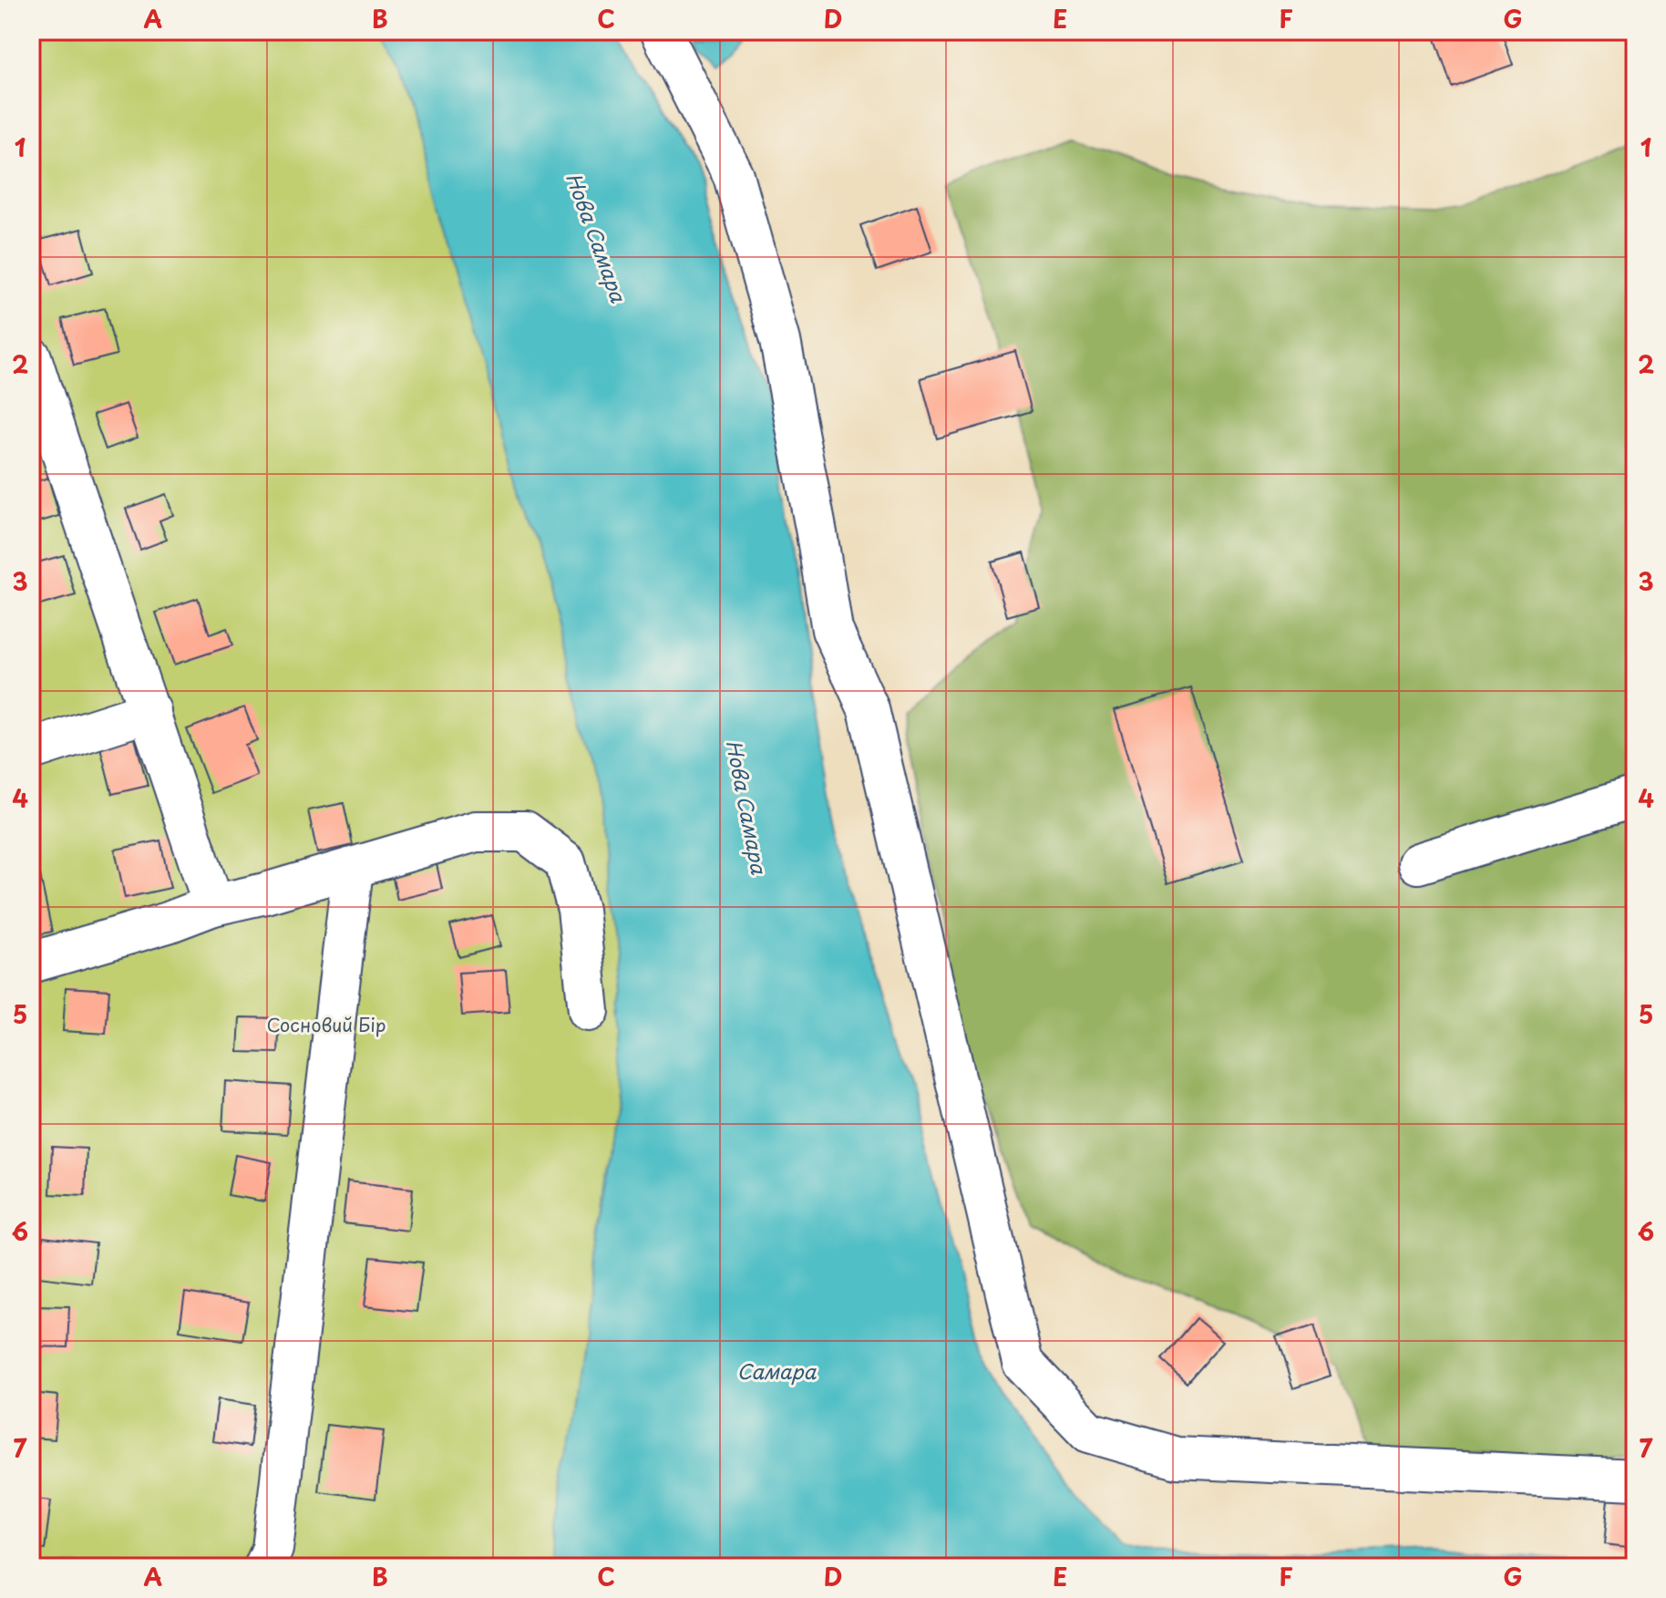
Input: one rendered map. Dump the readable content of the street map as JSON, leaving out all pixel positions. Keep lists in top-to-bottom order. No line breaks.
{"water":["Нова Самара","Самара"],"parks":["Сосновий Бір"],"grid":{"columns":["A","B","C","D","E","F","G"],"rows":["1","2","3","4","5","6","7"]}}
